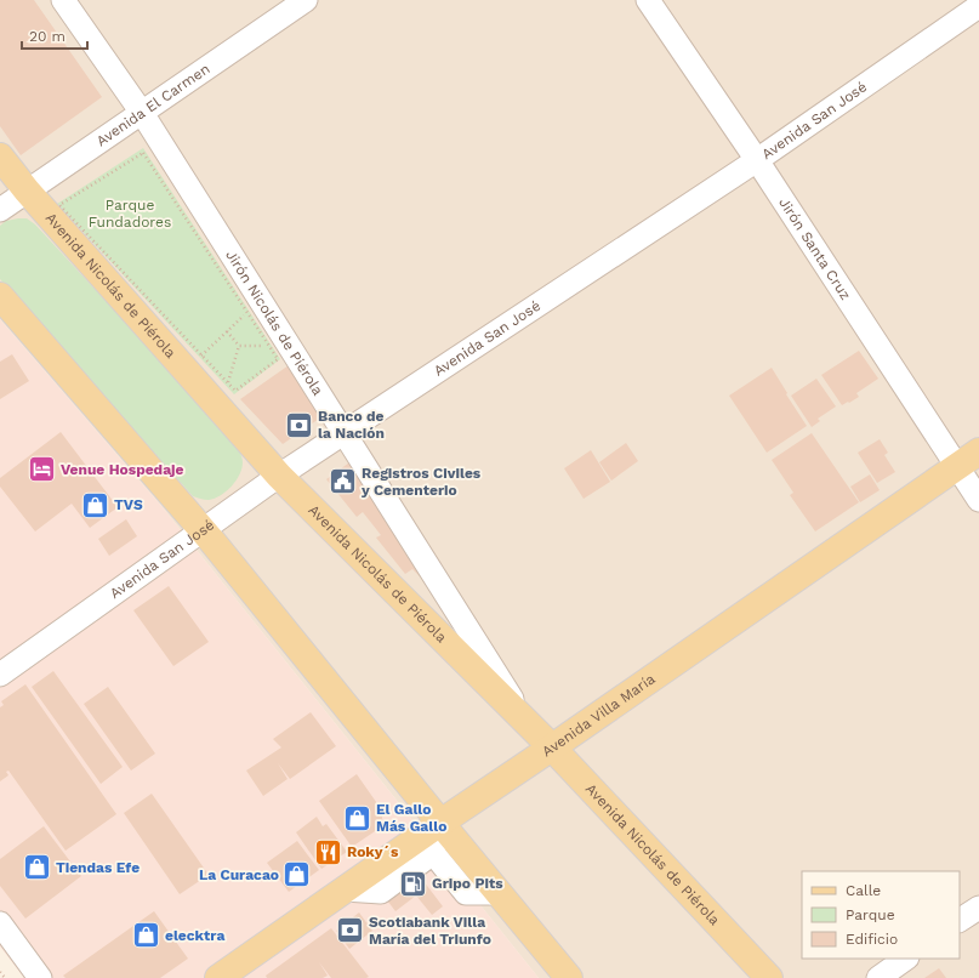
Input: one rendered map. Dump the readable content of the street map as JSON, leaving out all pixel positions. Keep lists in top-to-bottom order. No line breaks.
{"streets":{"main road":["Avenida Nicolás de Piérola","Avenida Villa María"],"street":["Avenida El Carmen","Avenida San José","Jirón Santa Cruz","Jirón Nicolás de Piérola"]},"crossings":[["Avenida El Carmen","Avenida Nicolás de Piérola"],["Avenida El Carmen","Jirón Nicolás de Piérola"],["Avenida San José","Jirón Santa Cruz"],["Avenida San José","Avenida Nicolás de Piérola"],["Avenida San José","Jirón Nicolás de Piérola"],["Jirón Santa Cruz","Avenida Villa María"],["Avenida Nicolás de Piérola","Jirón Nicolás de Piérola"],["Avenida Nicolás de Piérola","Avenida Villa María"]],"parks":["Parque Fundadores"],"places":{"bank":["Banco de la Nación","Scotiabank Villa María del Triunfo"],"hotel":["Venue Hospedaje"],"public building":["Registros Civiles y Cementerio"],"shop":["TVS","El Gallo Más Gallo","Tiendas Efe","La Curacao","elecktra"],"restaurant":["Roky´s"],"fuel station":["Gripo Pits"]},"legend":["Calle","Parque","Edificio"],"scale_bar":"20 m"}
